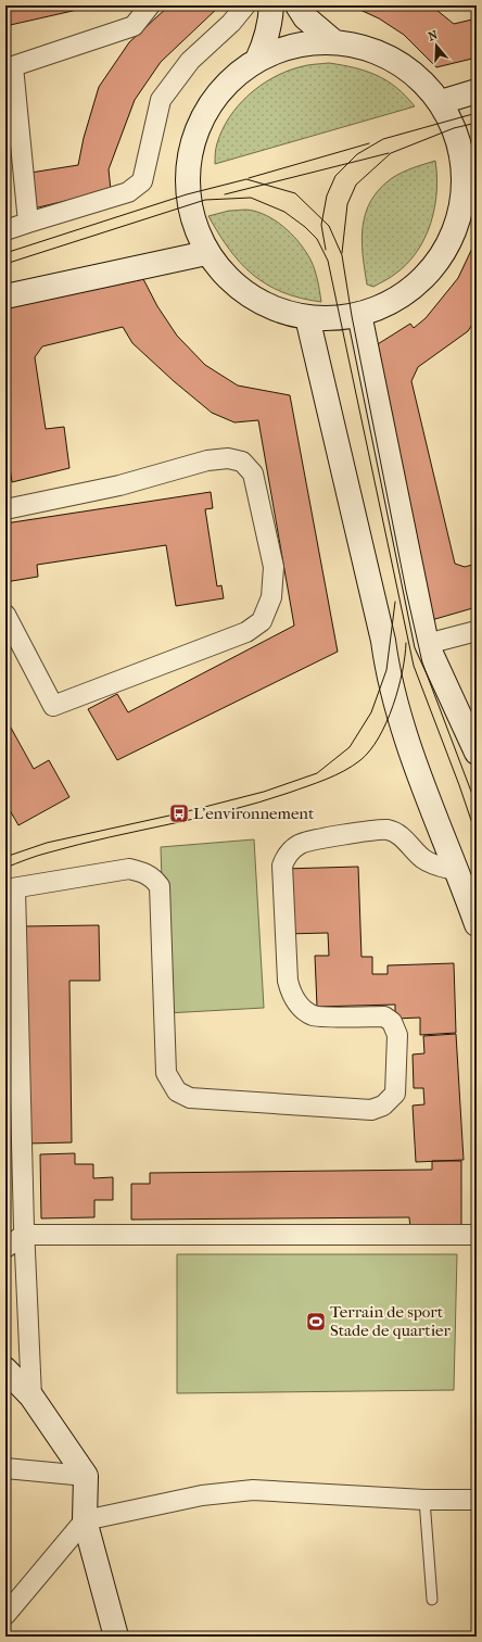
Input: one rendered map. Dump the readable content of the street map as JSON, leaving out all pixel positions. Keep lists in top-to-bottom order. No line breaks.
{"places":{"bus stop":["L'environnement"],"sports":["Terrain de sport Stade de quartier"]},"north":"top"}
